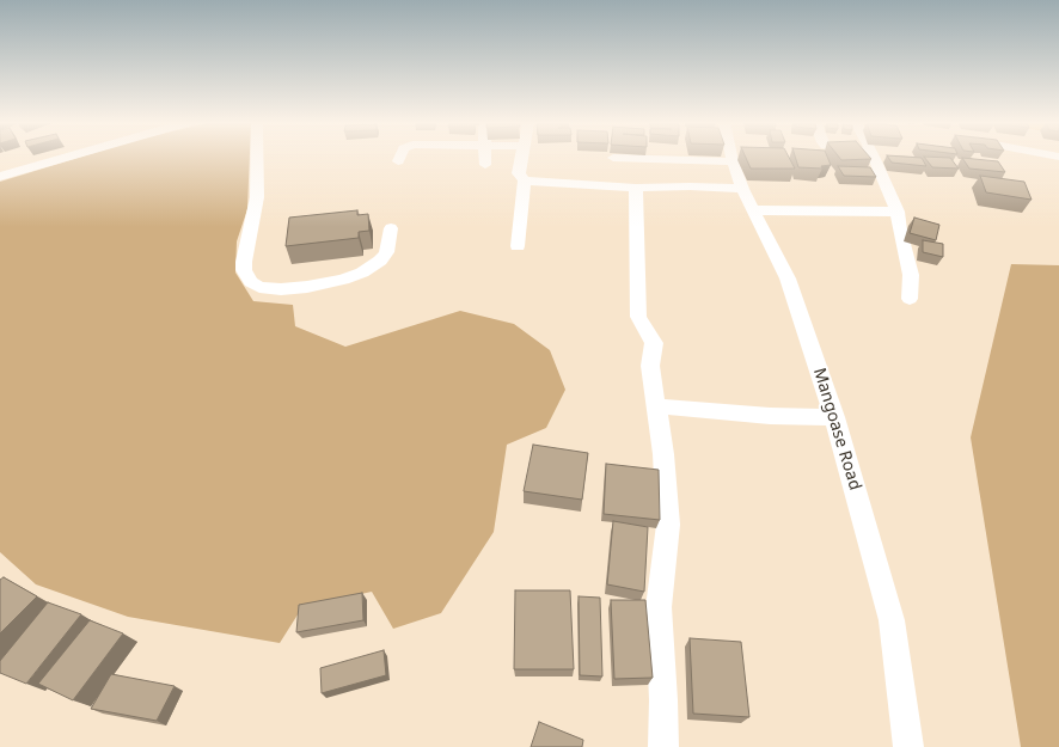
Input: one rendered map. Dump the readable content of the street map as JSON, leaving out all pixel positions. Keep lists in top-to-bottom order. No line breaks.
{"streets":{"street":["Mangoase Road"]}}
